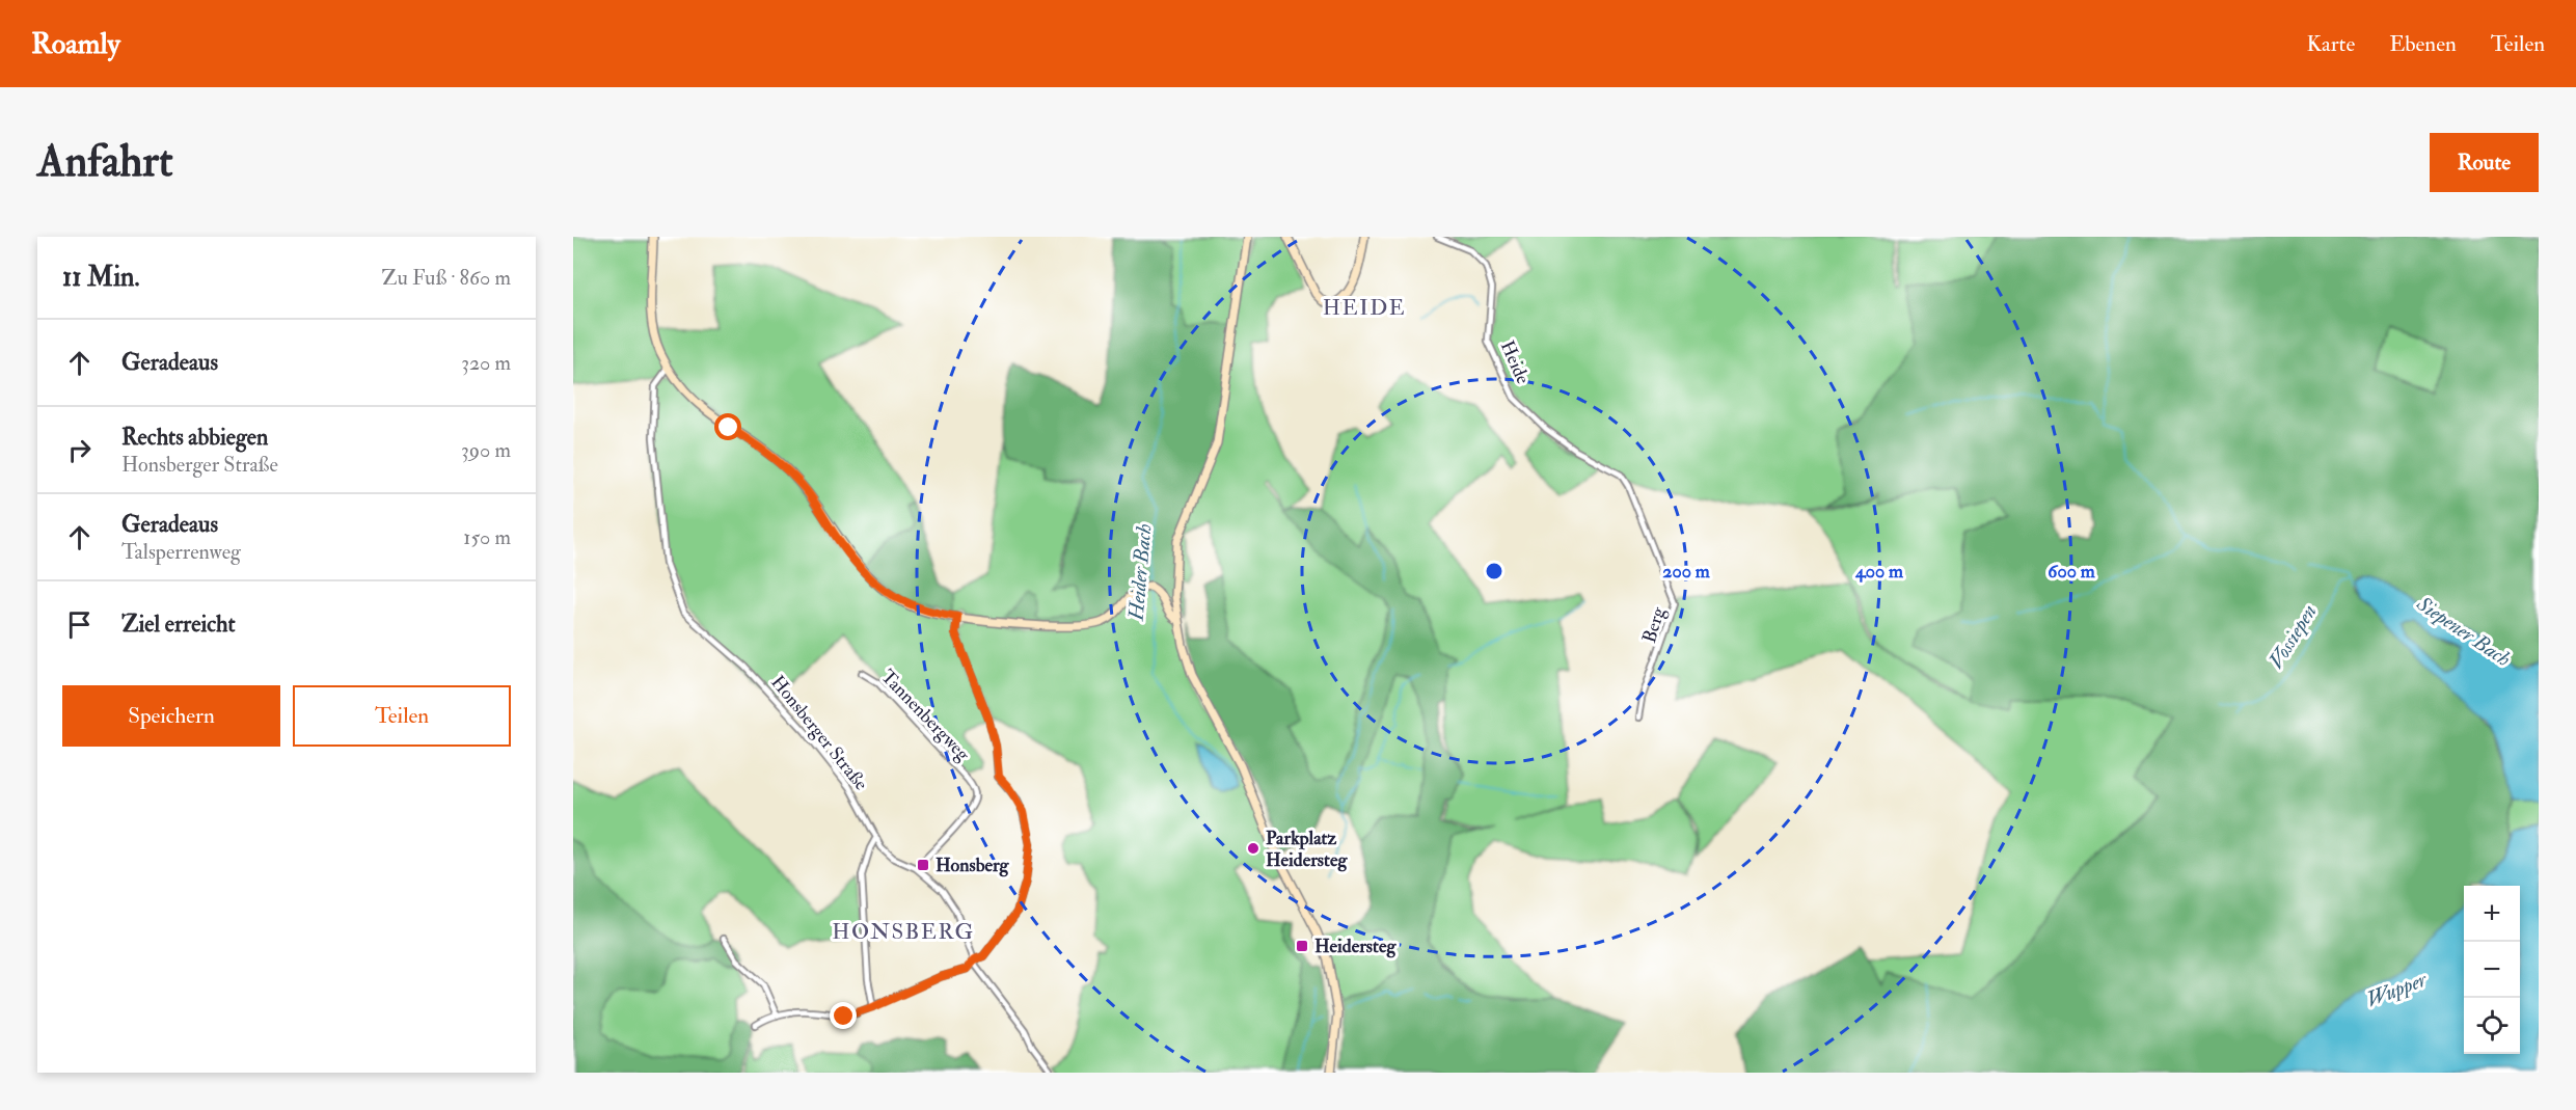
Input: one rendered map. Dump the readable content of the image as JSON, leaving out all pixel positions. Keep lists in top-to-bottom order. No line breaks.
{"streets":{"street":["Heide","Berg","Tannenbergweg","Honsberger Straße"]},"crossings":[["Heide","Berg"],["Tannenbergweg","Honsberger Straße"]],"districts":["HEIDE","HONSBERG"],"water":["Heider Bach","Siepener Bach","Vossiepen","Wupper"],"places":{"other":["Parkplatz Heidersteg"],"transit":["Honsberg","Heidersteg"]},"page":{"header":"Roamly","nav":["Karte","Ebenen","Teilen"],"buttons":["Route",["Speichern","Teilen"]],"title":"Anfahrt","heading":["11 Min.","Zu Fuß · 860 m"],"list":[["Geradeaus","320 m"],["Rechts abbiegen","Honsberger Straße","390 m"],["Geradeaus","Talsperrenweg","150 m"],"Ziel erreicht"],"map_buttons":["+","−"]},"rings":["200 m","400 m","600 m"]}
